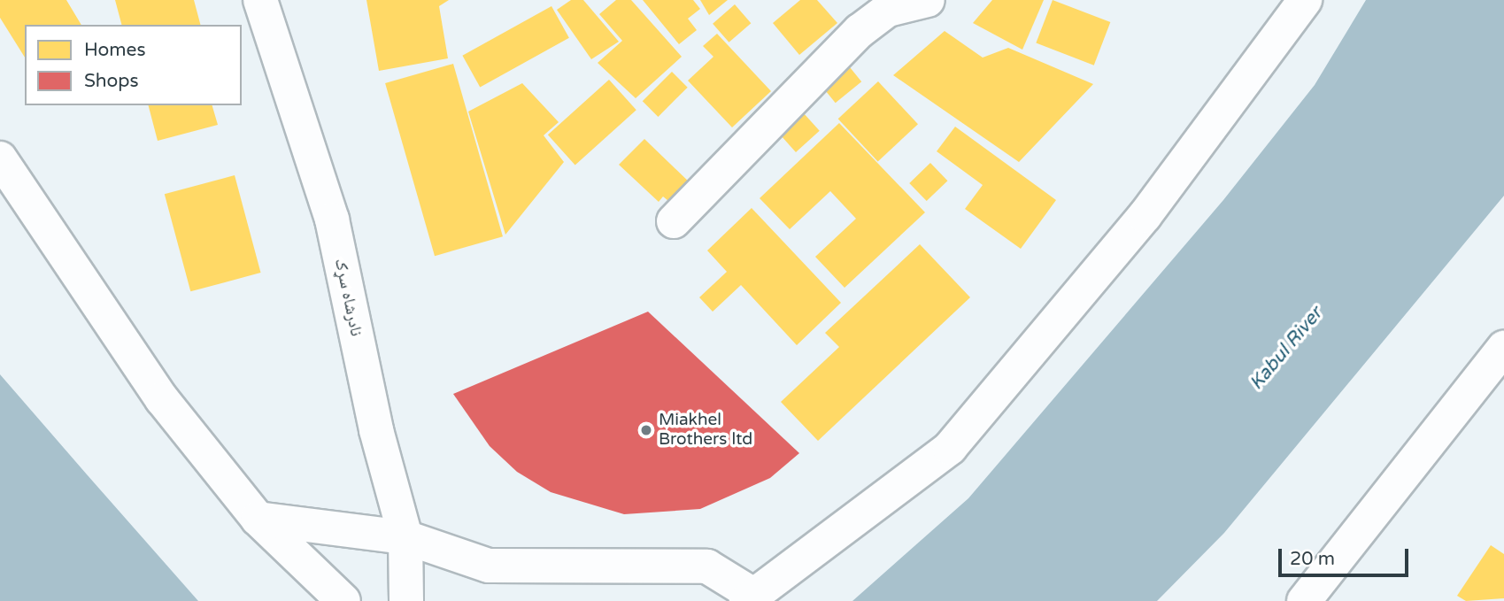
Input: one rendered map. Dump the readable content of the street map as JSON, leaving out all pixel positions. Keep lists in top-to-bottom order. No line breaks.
{"streets":{"street":["نادرشاه سړک"]},"water":["Kabul River"],"places":["Miakhel Brothers ltd"],"legend":["Homes","Shops"],"scale_bar":"20 m"}
